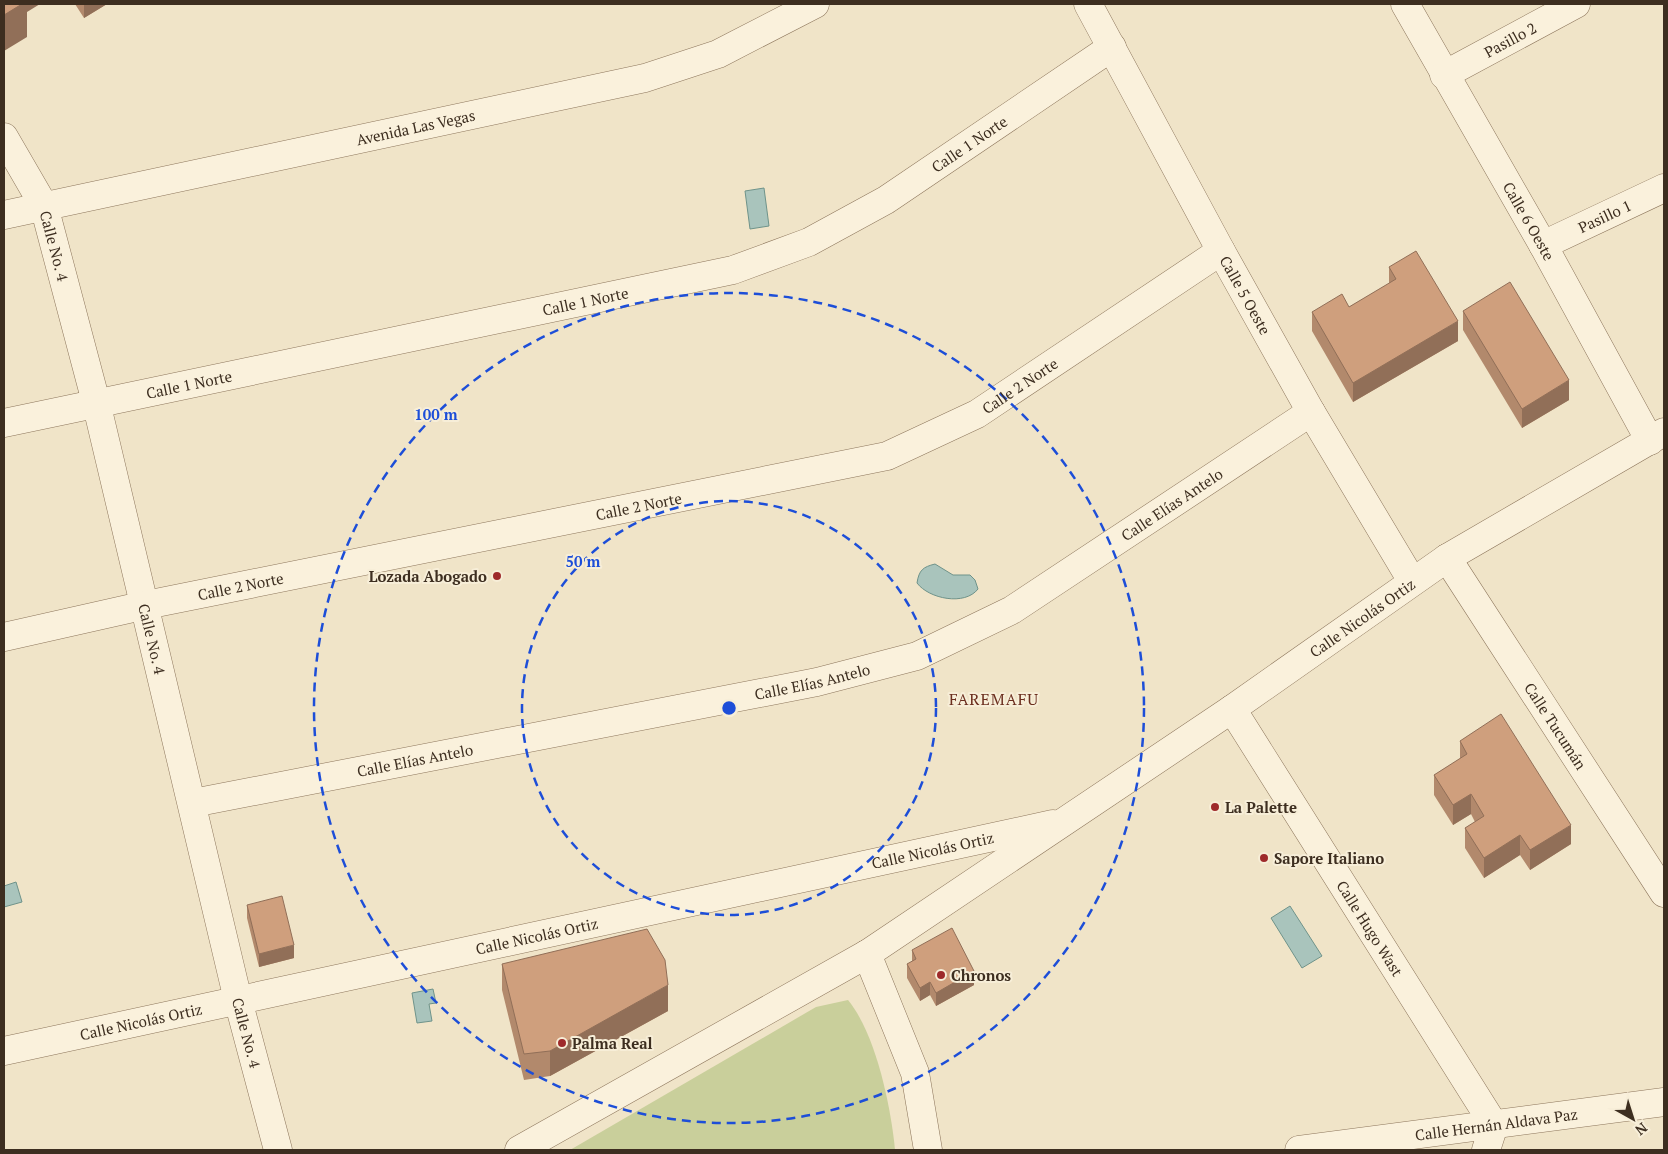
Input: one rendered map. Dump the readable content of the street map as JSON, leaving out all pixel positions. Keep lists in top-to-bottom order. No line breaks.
{"streets":{"street":["Pasillo 2","Avenida Las Vegas","Calle 1 Norte","Pasillo 1","Calle 6 Oeste","Calle No. 4","Calle 5 Oeste","Calle 2 Norte","Calle Elías Antelo","Calle Nicolás Ortiz","Calle Tucumán","Calle Hugo Wast","Calle Hernán Aldava Paz"]},"crossings":[["Pasillo 2","Calle 6 Oeste"],["Avenida Las Vegas","Calle No. 4"],["Calle 1 Norte","Calle No. 4"],["Calle 1 Norte","Calle 5 Oeste"],["Pasillo 1","Calle 6 Oeste"],["Calle 6 Oeste","Calle Nicolás Ortiz"],["Calle No. 4","Calle 2 Norte"],["Calle No. 4","Calle Elías Antelo"],["Calle No. 4","Calle Nicolás Ortiz"],["Calle 5 Oeste","Calle 2 Norte"],["Calle 5 Oeste","Calle Elías Antelo"],["Calle 5 Oeste","Calle Nicolás Ortiz"],["Calle Nicolás Ortiz","Calle Tucumán"],["Calle Nicolás Ortiz","Calle Hugo Wast"],["Calle Hugo Wast","Calle Hernán Aldava Paz"]],"districts":["FAREMAFU"],"places":["Lozada Abogado","La Palette","Sapore Italiano","Chronos","Palma Real"],"north":"bottom right","rings":["100 m","50 m"]}
